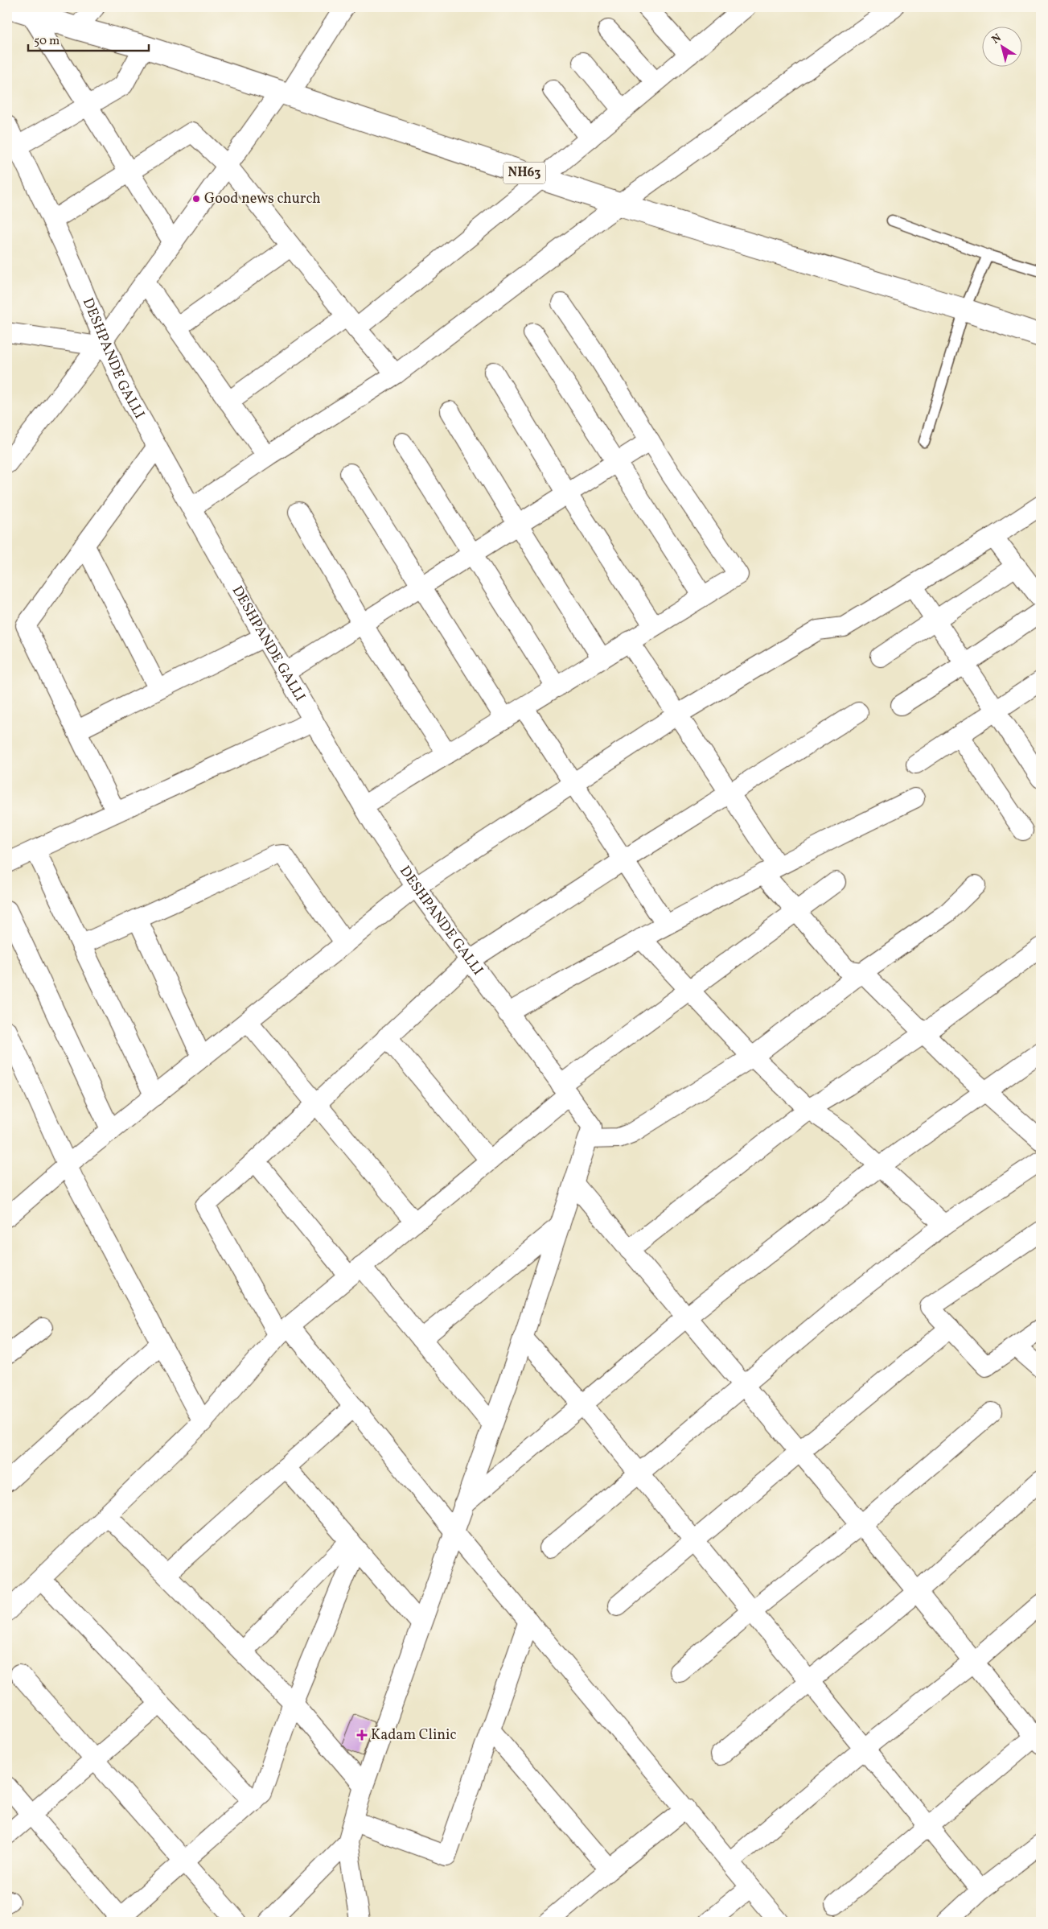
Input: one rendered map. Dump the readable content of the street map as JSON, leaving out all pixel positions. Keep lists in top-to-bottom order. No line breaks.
{"streets":{"highway":["NH63"],"street":["DESHPANDE GALLI"]},"places":{"other":["Good news church"],"health":["Kadam Clinic"]},"scale_bar":"50 m","north":"top left"}
